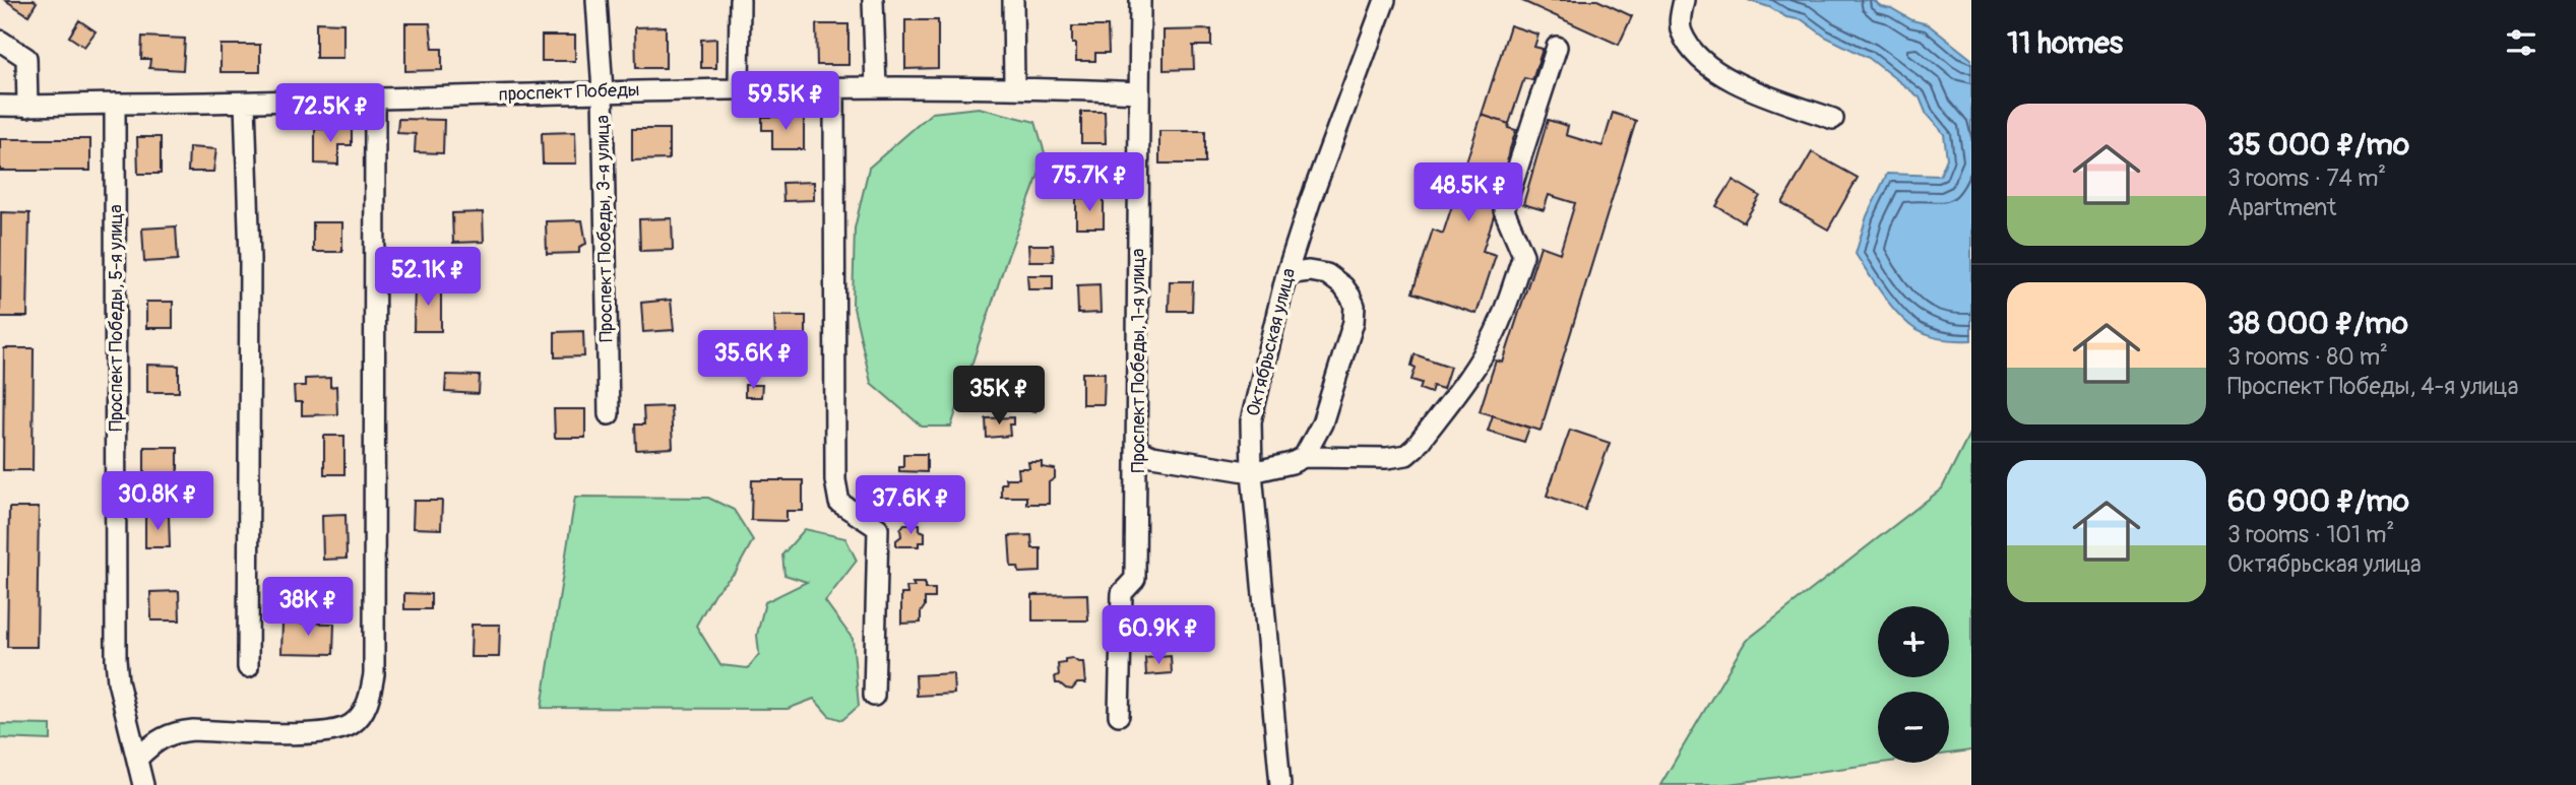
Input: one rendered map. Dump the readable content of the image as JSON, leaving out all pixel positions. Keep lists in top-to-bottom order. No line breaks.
{"streets":{"street":["проспект Победы","Проспект Победы, 3-я улица","Проспект Победы, 5-я улица","Октябрьская улица","Проспект Победы, 1-я улица"]},"crossings":[["проспект Победы","Проспект Победы, 3-я улица"],["проспект Победы","Проспект Победы, 5-я улица"],["проспект Победы","Проспект Победы, 1-я улица"]],"page":{"heading":"11 homes","price":["59.5K ₽","72.5K ₽","75.7K ₽","48.5K ₽","52.1K ₽","35.6K ₽","35K ₽","30.8K ₽","37.6K ₽","38K ₽","60.9K ₽"],"list":[{"name":"35 000 ₽/mo","note":"3 rooms · 74 m² · Apartment"},{"name":"38 000 ₽/mo","note":"3 rooms · 80 m² · Проспект Победы, 4-я улица"},{"name":"60 900 ₽/mo","note":"3 rooms · 101 m² · Октябрьская улица"}],"map_buttons":["+","−"]}}
